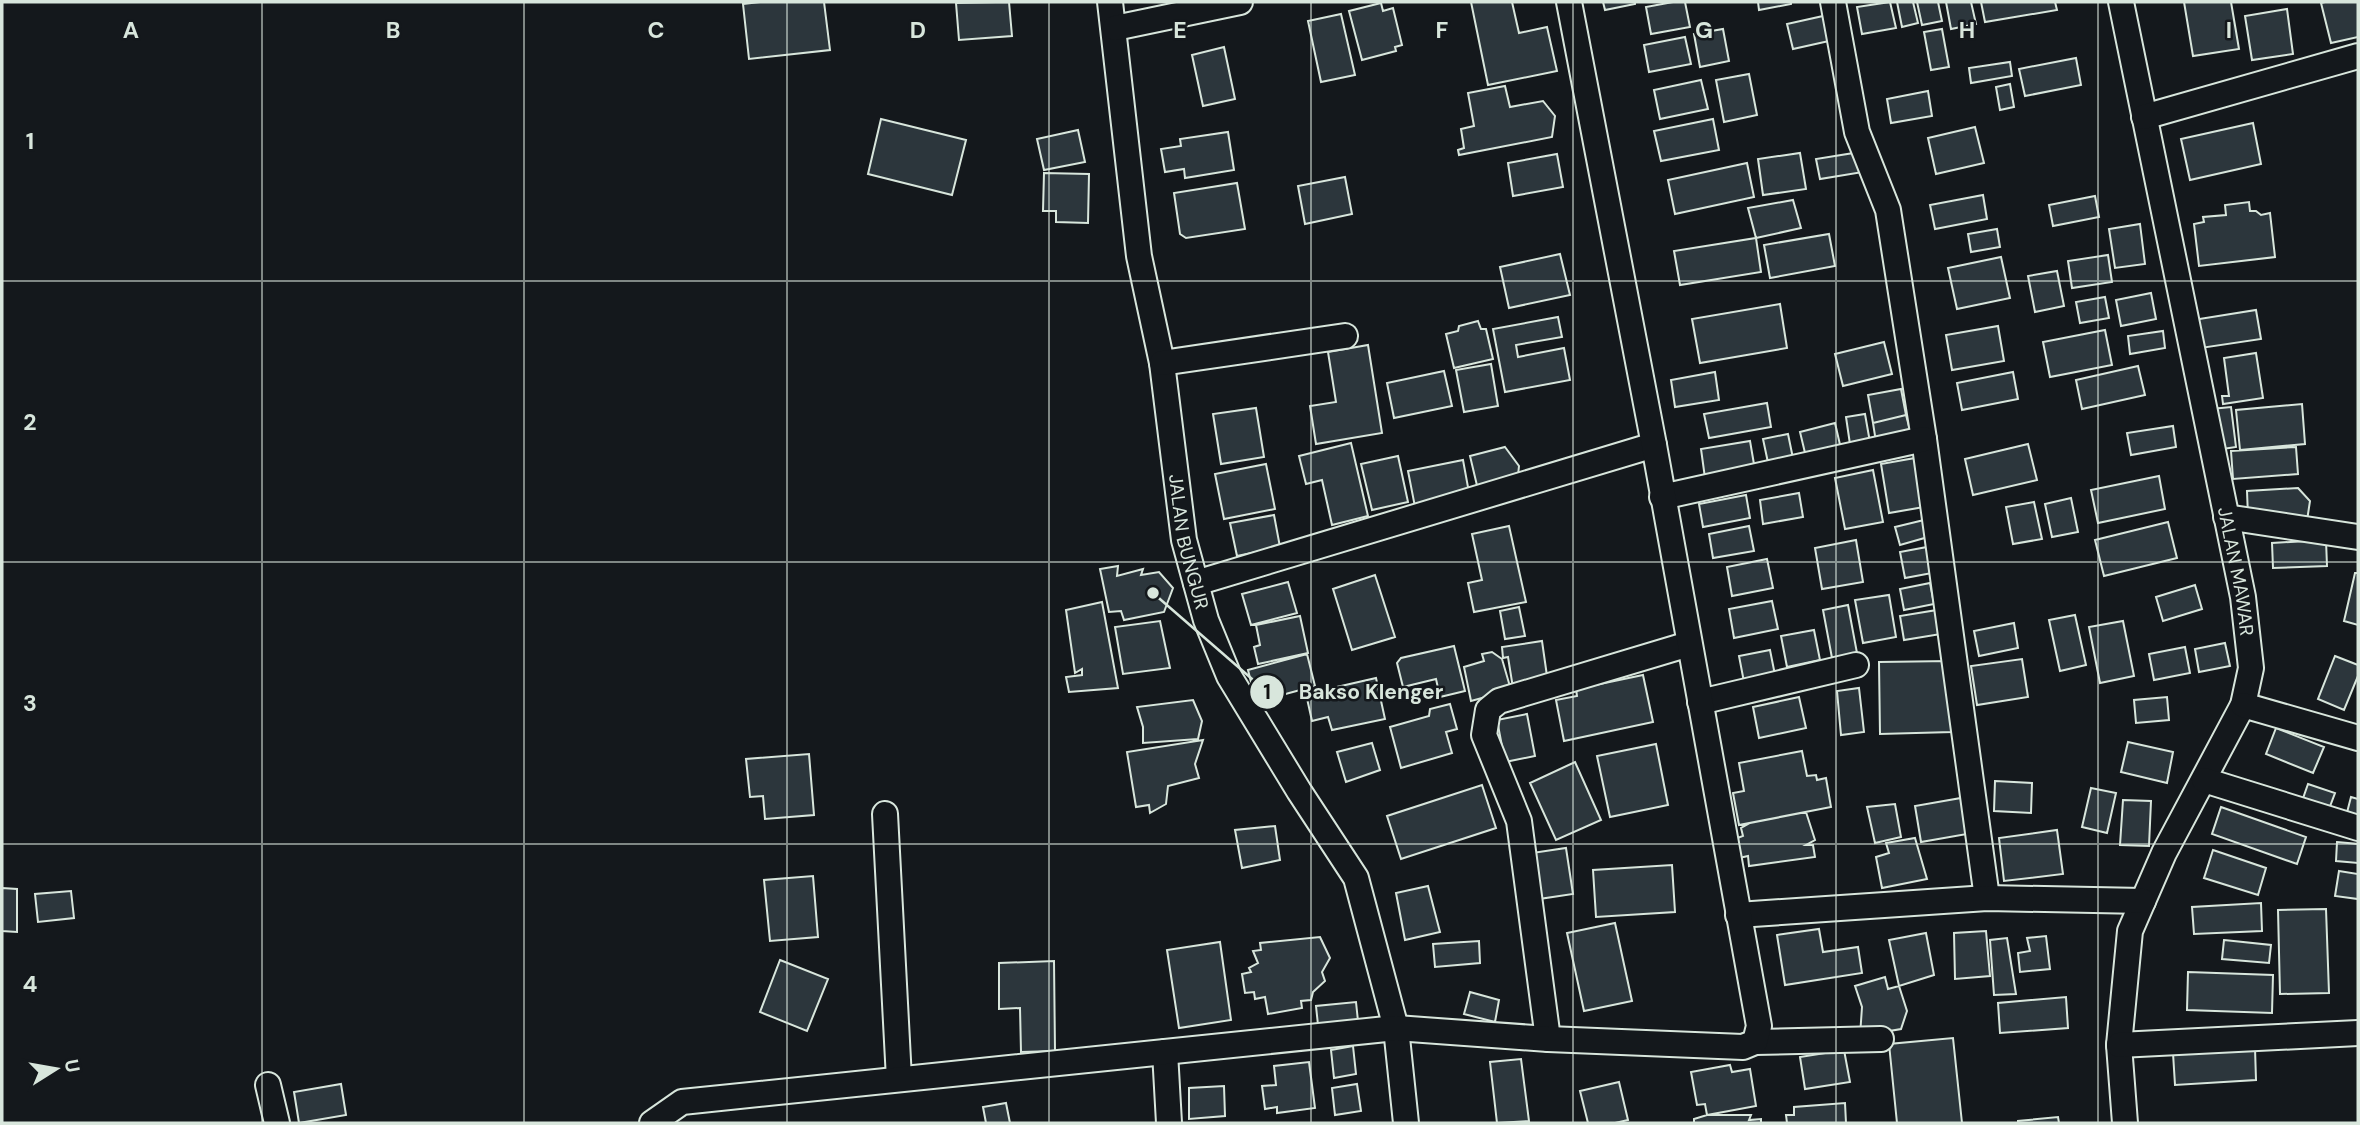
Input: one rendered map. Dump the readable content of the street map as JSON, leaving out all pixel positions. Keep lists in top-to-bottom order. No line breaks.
{"streets":{"street":["JALAN BUNGUR","JALAN MAWAR"]},"places":["Bakso Klenger"],"north":"right","grid":{"columns":["A","B","C","D","E","F","G","H","I"],"rows":["1","2","3","4"]}}
